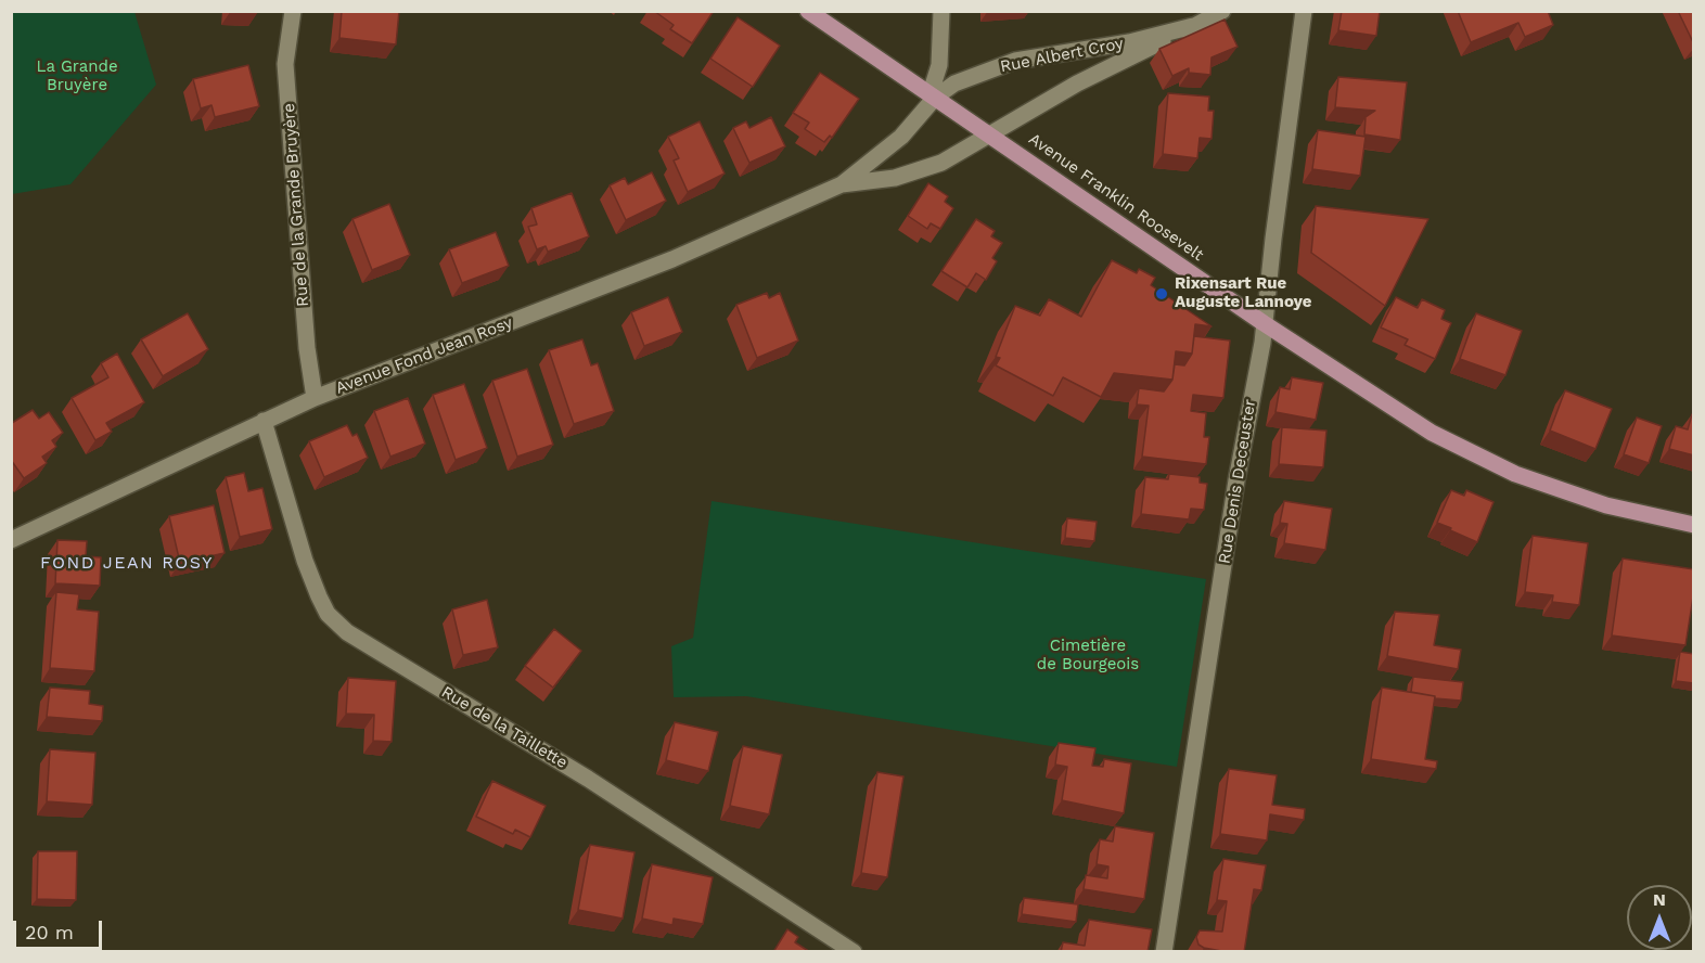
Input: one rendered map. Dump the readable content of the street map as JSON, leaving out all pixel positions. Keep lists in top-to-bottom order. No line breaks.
{"streets":{"main road":["Avenue Franklin Roosevelt"],"street":["Rue Albert Croy","Rue de la Grande Bruyère","Avenue Fond Jean Rosy","Rue Denis Deceuster","Rue de la Taillette"]},"crossings":[["Rue Albert Croy","Avenue Franklin Roosevelt"],["Rue Albert Croy","Avenue Fond Jean Rosy"],["Avenue Franklin Roosevelt","Avenue Fond Jean Rosy"],["Avenue Franklin Roosevelt","Rue Denis Deceuster"],["Rue de la Grande Bruyère","Avenue Fond Jean Rosy"],["Avenue Fond Jean Rosy","Rue de la Taillette"]],"districts":["FOND JEAN ROSY"],"parks":["La Grande Bruyère","Cimetière de Bourgeois"],"places":["Rixensart Rue Auguste Lannoye"],"scale_bar":"20 m","north":"top"}
